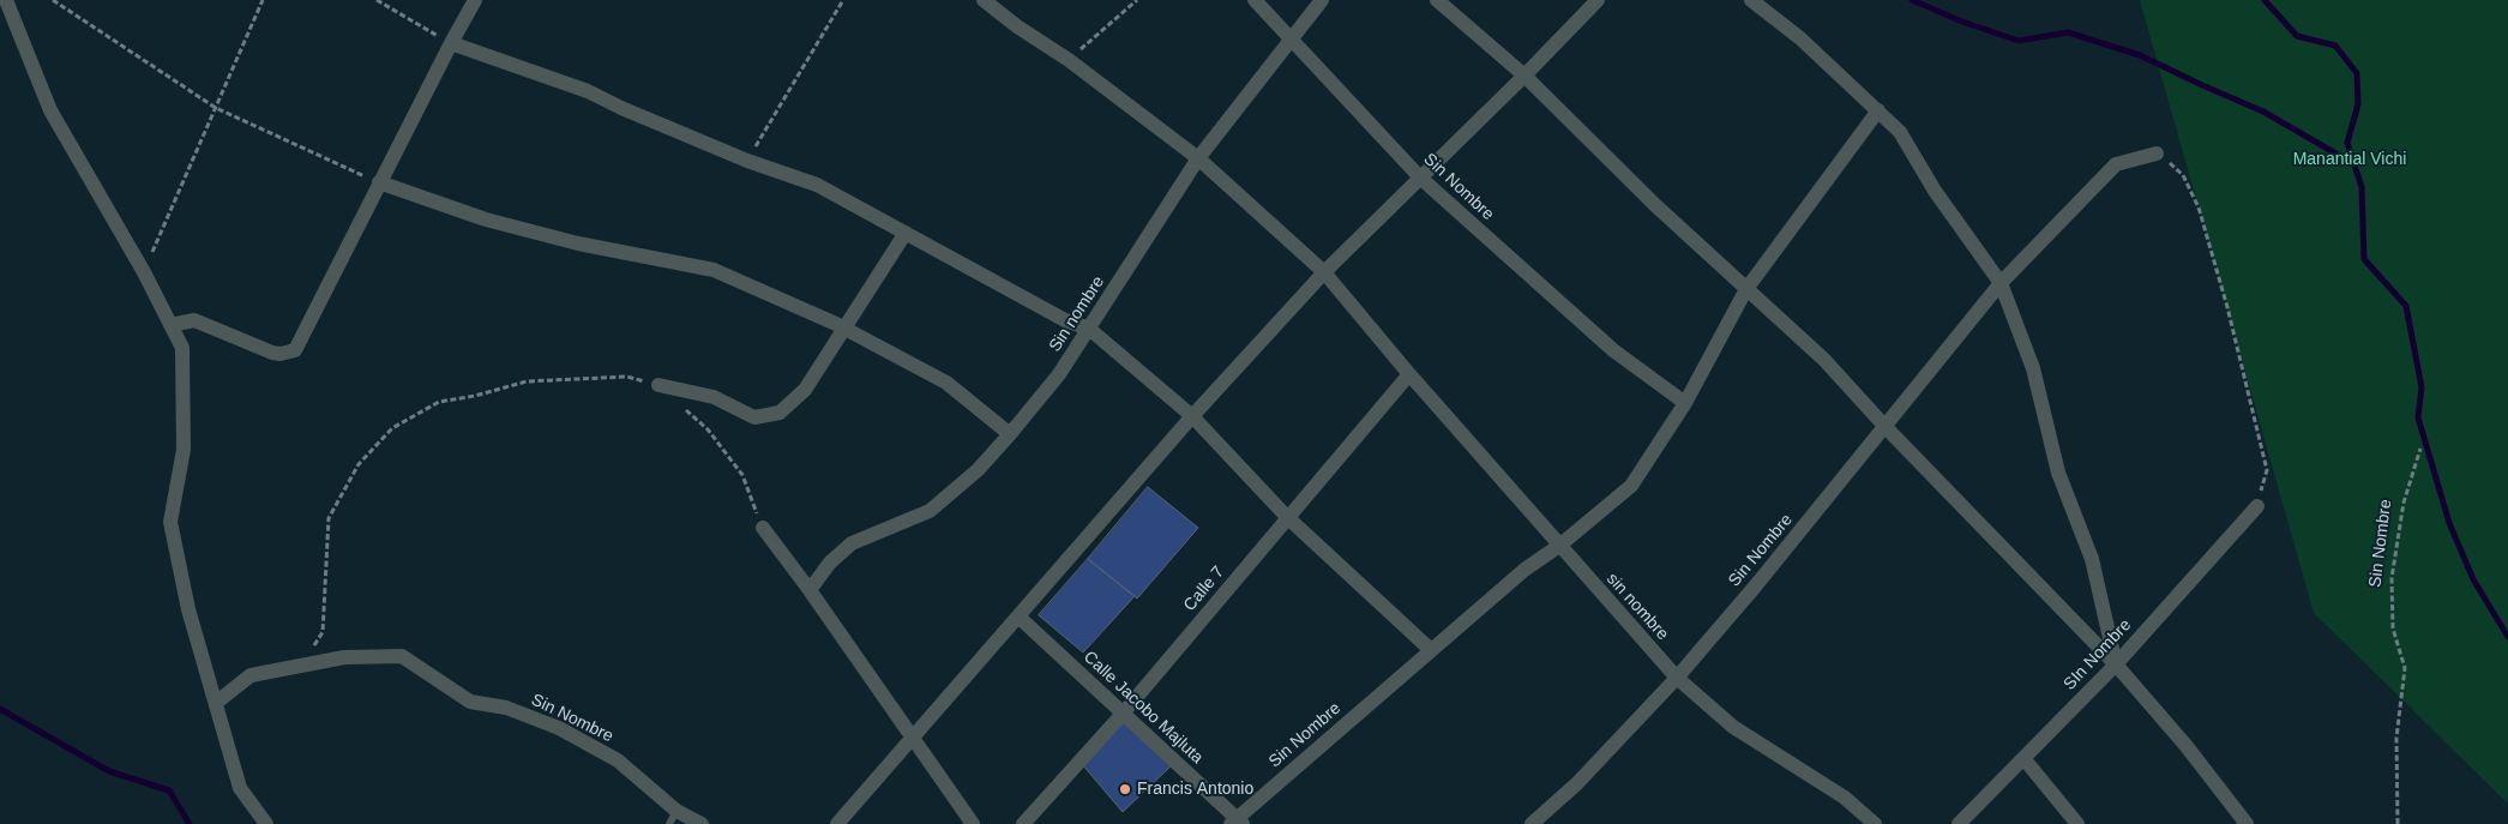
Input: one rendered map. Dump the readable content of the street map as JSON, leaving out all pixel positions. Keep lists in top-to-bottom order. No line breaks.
{"streets":{"street":["Sin Nombre","Sin nombre","Calle 7","sin nombre","SIn Nombre","Calle Jacobo Majluta"]},"crossings":[["Sin Nombre","Sin nombre"],["Sin Nombre","sin nombre"],["Sin Nombre","SIn Nombre"],["Sin Nombre","Calle Jacobo Majluta"],["Sin nombre","sin nombre"],["Calle 7","sin nombre"],["Calle 7","Calle Jacobo Majluta"]],"parks":["Manantial Vichi"],"places":["Francis Antonio"]}
